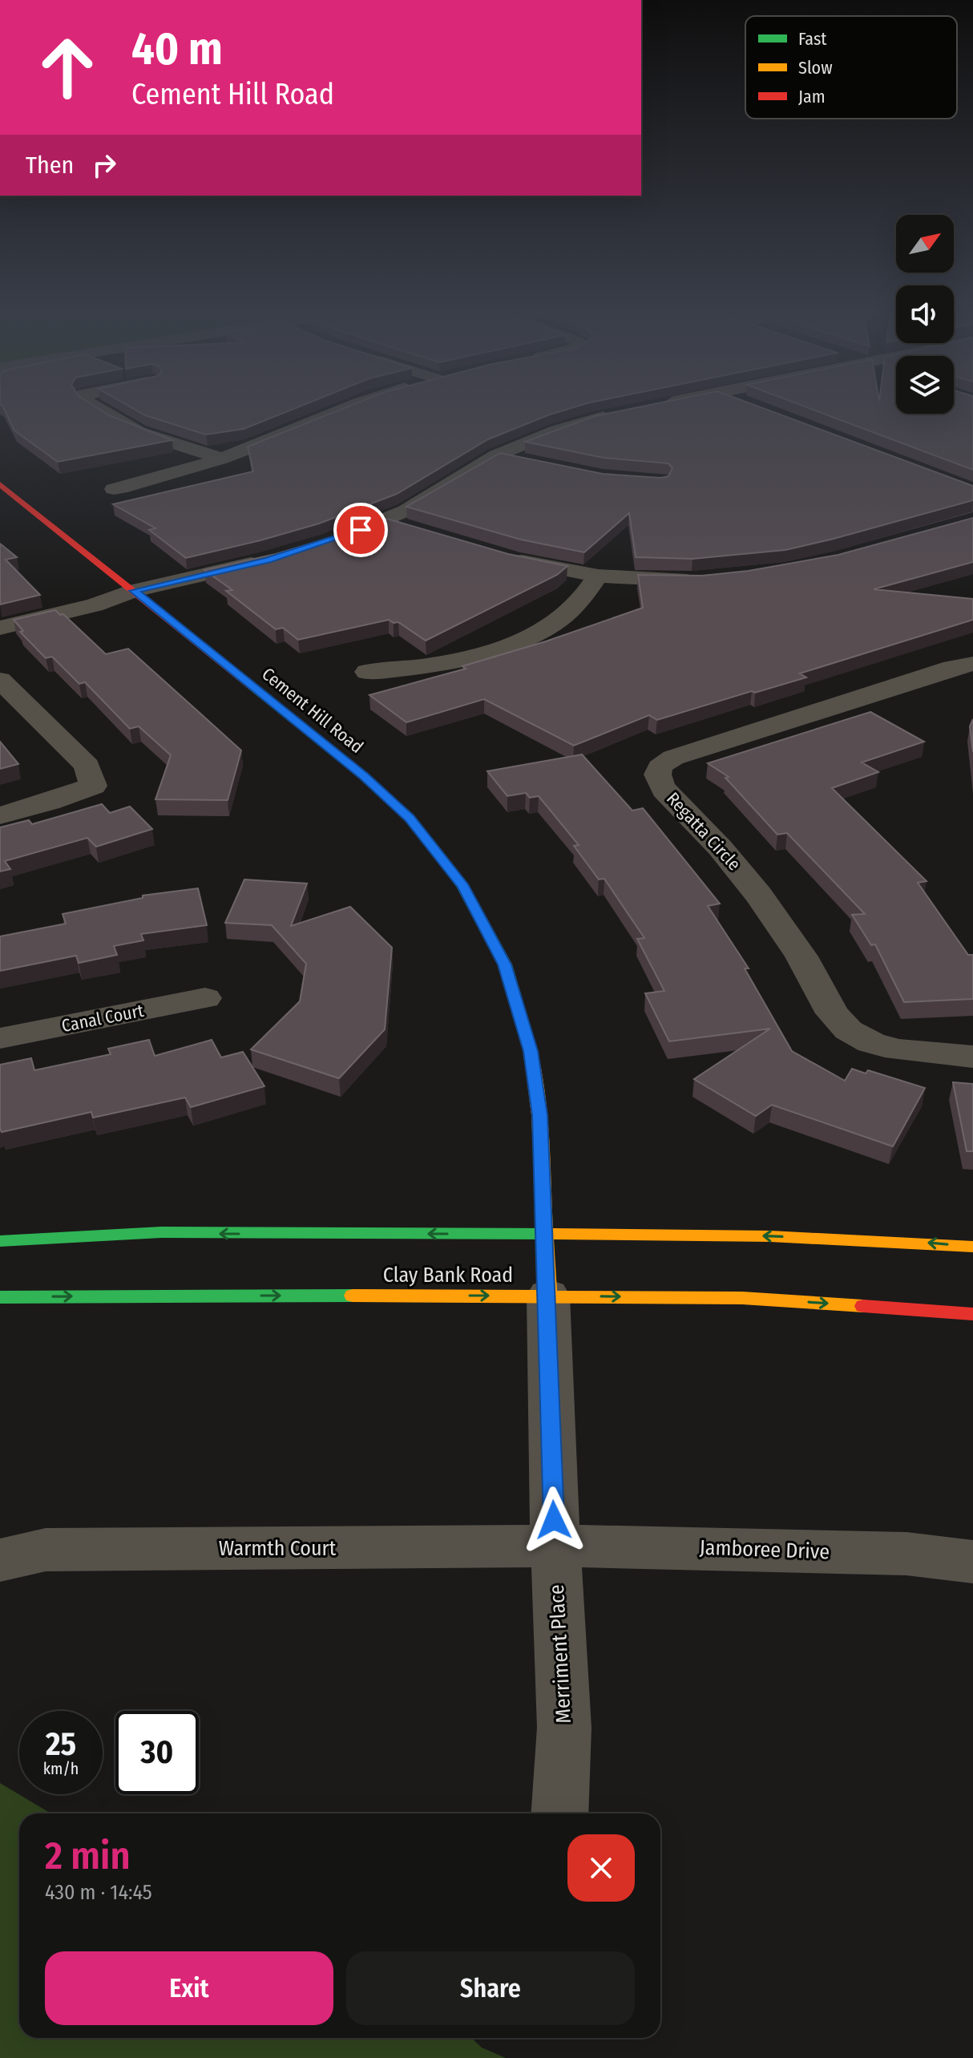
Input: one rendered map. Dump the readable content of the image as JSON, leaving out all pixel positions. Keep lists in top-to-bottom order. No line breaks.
{"streets":{"street":["Cement Hill Road","Regatta Circle","Canal Court","Clay Bank Road","Warmth Court","Jamboree Drive","Merriment Place"]},"crossings":[["Cement Hill Road","Clay Bank Road"],["Cement Hill Road","Merriment Place"],["Clay Bank Road","Merriment Place"],["Warmth Court","Jamboree Drive"],["Warmth Court","Merriment Place"],["Jamboree Drive","Merriment Place"]],"legend":["Fast","Slow","Jam"],"north":"top right","page":{"turn":["40 m","Cement Hill Road"],"then":"Then","speed":"25 km/h","limit":"30","heading":["2 min","430 m · 14:45"],"buttons":["Exit","Share"]}}
